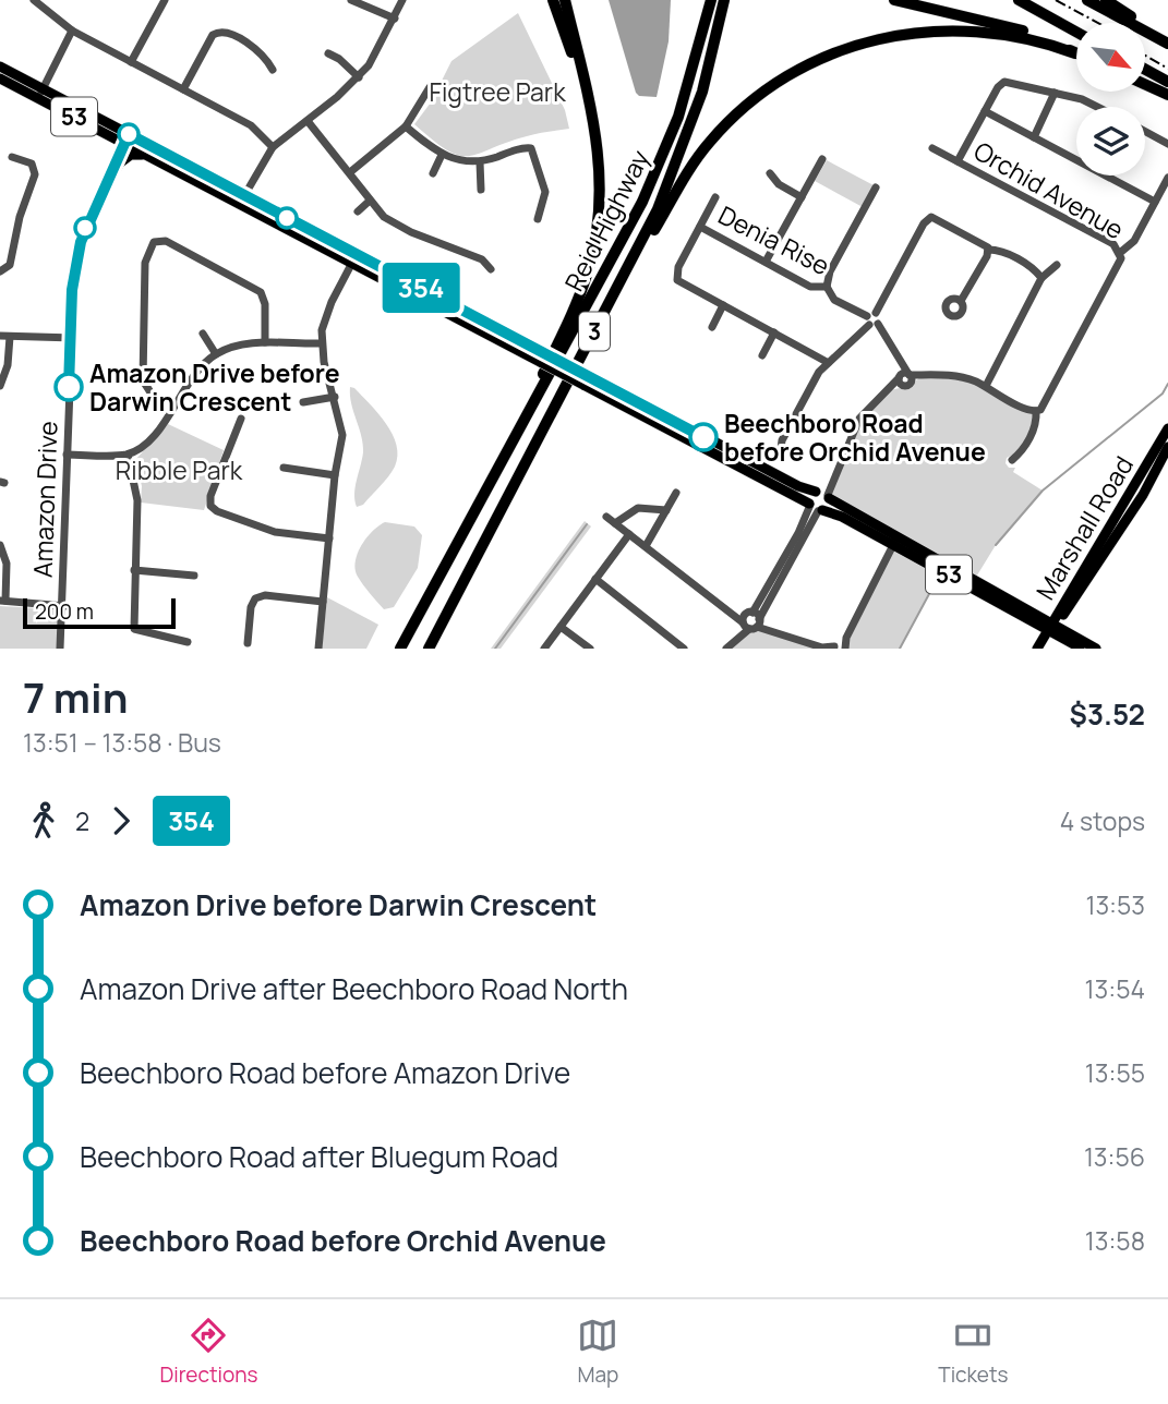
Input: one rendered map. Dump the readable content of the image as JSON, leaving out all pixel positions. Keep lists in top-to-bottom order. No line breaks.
{"streets":{"highway":["Reid Highway","3"],"main road":["53","Marshall Road"],"street":["Orchid Avenue","Denia Rise","Amazon Drive"]},"crossings":[["53","Amazon Drive"],["53","Marshall Road"]],"parks":["Figtree Park","Ribble Park"],"places":["Amazon Drive before Darwin Crescent","Beechboro Road before Orchid Avenue"],"lines":["bus line 354"],"scale_bar":"200 m","north":"bottom right","page":{"on_map":"354","scale":"200 m","heading":["7 min","13:51 – 13:58 · Bus","$3.52"],"legs":["2","354","4 stops"],"list":[{"name":"Amazon Drive before Darwin Crescent","value":"13:53"},{"name":"Amazon Drive after Beechboro Road North","value":"13:54"},{"name":"Beechboro Road before Amazon Drive","value":"13:55"},{"name":"Beechboro Road after Bluegum Road","value":"13:56"},{"name":"Beechboro Road before Orchid Avenue","value":"13:58"}],"tabs":["Directions","Map","Tickets"]}}
